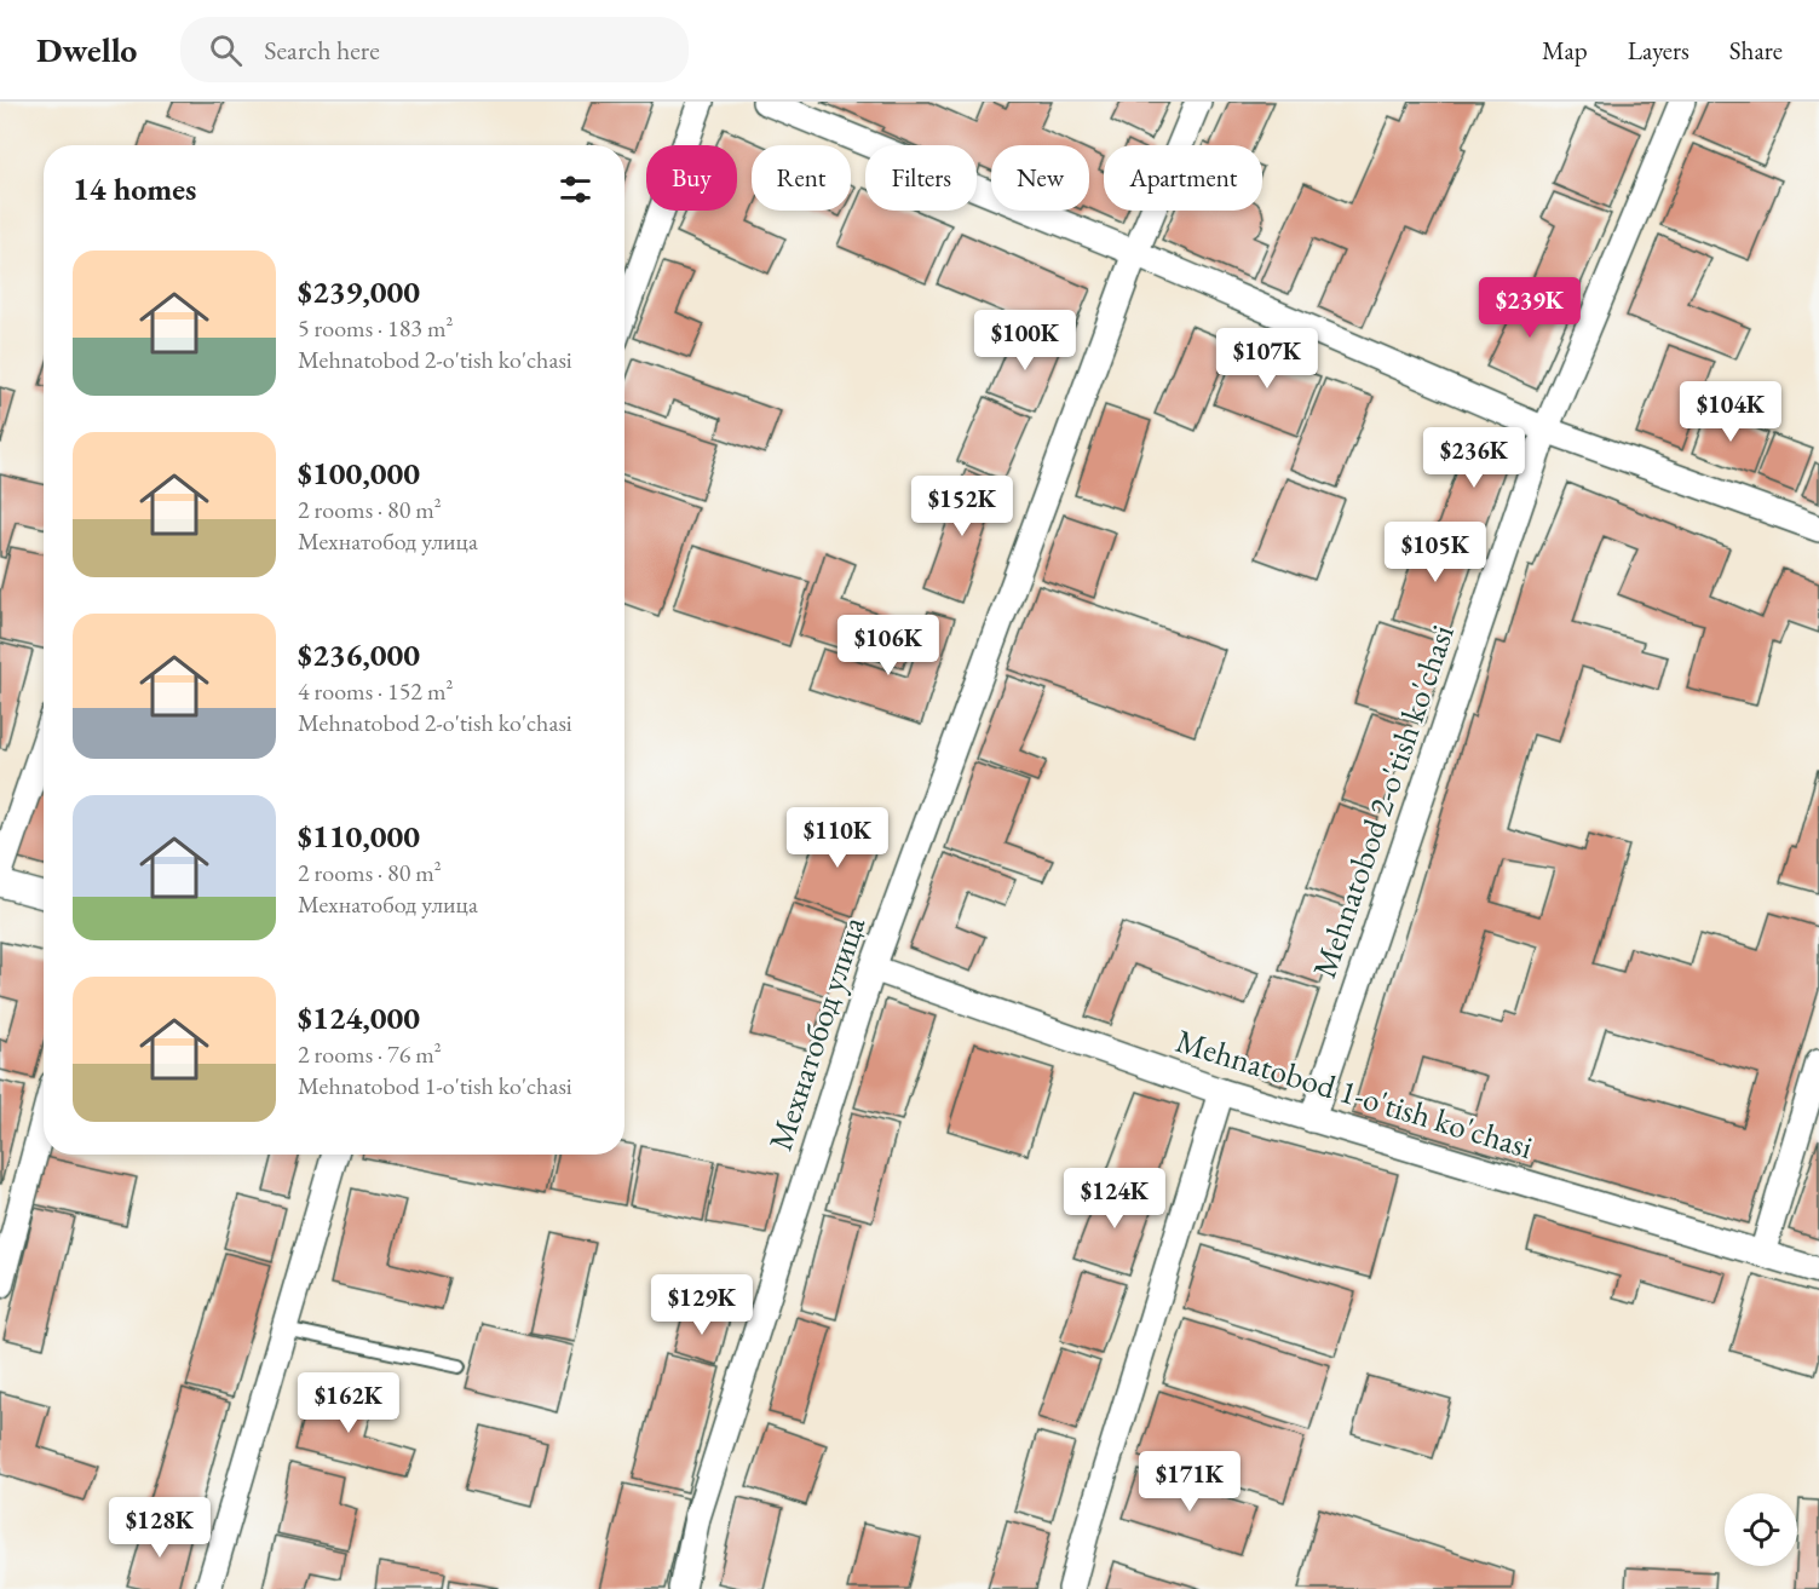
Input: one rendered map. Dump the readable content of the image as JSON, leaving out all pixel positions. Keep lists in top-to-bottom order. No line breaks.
{"streets":{"street":["Mehnatobod 2-o'tish ko'chasi","Мехнатобод улица","Mehnatobod 1-o'tish ko'chasi"]},"crossings":[["Mehnatobod 2-o'tish ko'chasi","Mehnatobod 1-o'tish ko'chasi"],["Мехнатобод улица","Mehnatobod 1-o'tish ko'chasi"]],"page":{"header":"Dwello","search":"Search here","nav":["Map","Layers","Share"],"chip":["Buy","Rent","Filters","New","Apartment"],"heading":"14 homes","list":[{"name":"$239,000","note":"5 rooms · 183 m² · Mehnatobod 2-o'tish ko'chasi"},{"name":"$100,000","note":"2 rooms · 80 m² · Мехнатобод улица"},{"name":"$236,000","note":"4 rooms · 152 m² · Mehnatobod 2-o'tish ko'chasi"},{"name":"$110,000","note":"2 rooms · 80 m² · Мехнатобод улица"},{"name":"$124,000","note":"2 rooms · 76 m² · Mehnatobod 1-o'tish ko'chasi"}],"price":["$239K","$100K","$107K","$104K","$236K","$152K","$105K","$106K","$110K","$124K","$129K","$162K","$171K","$128K"]}}
